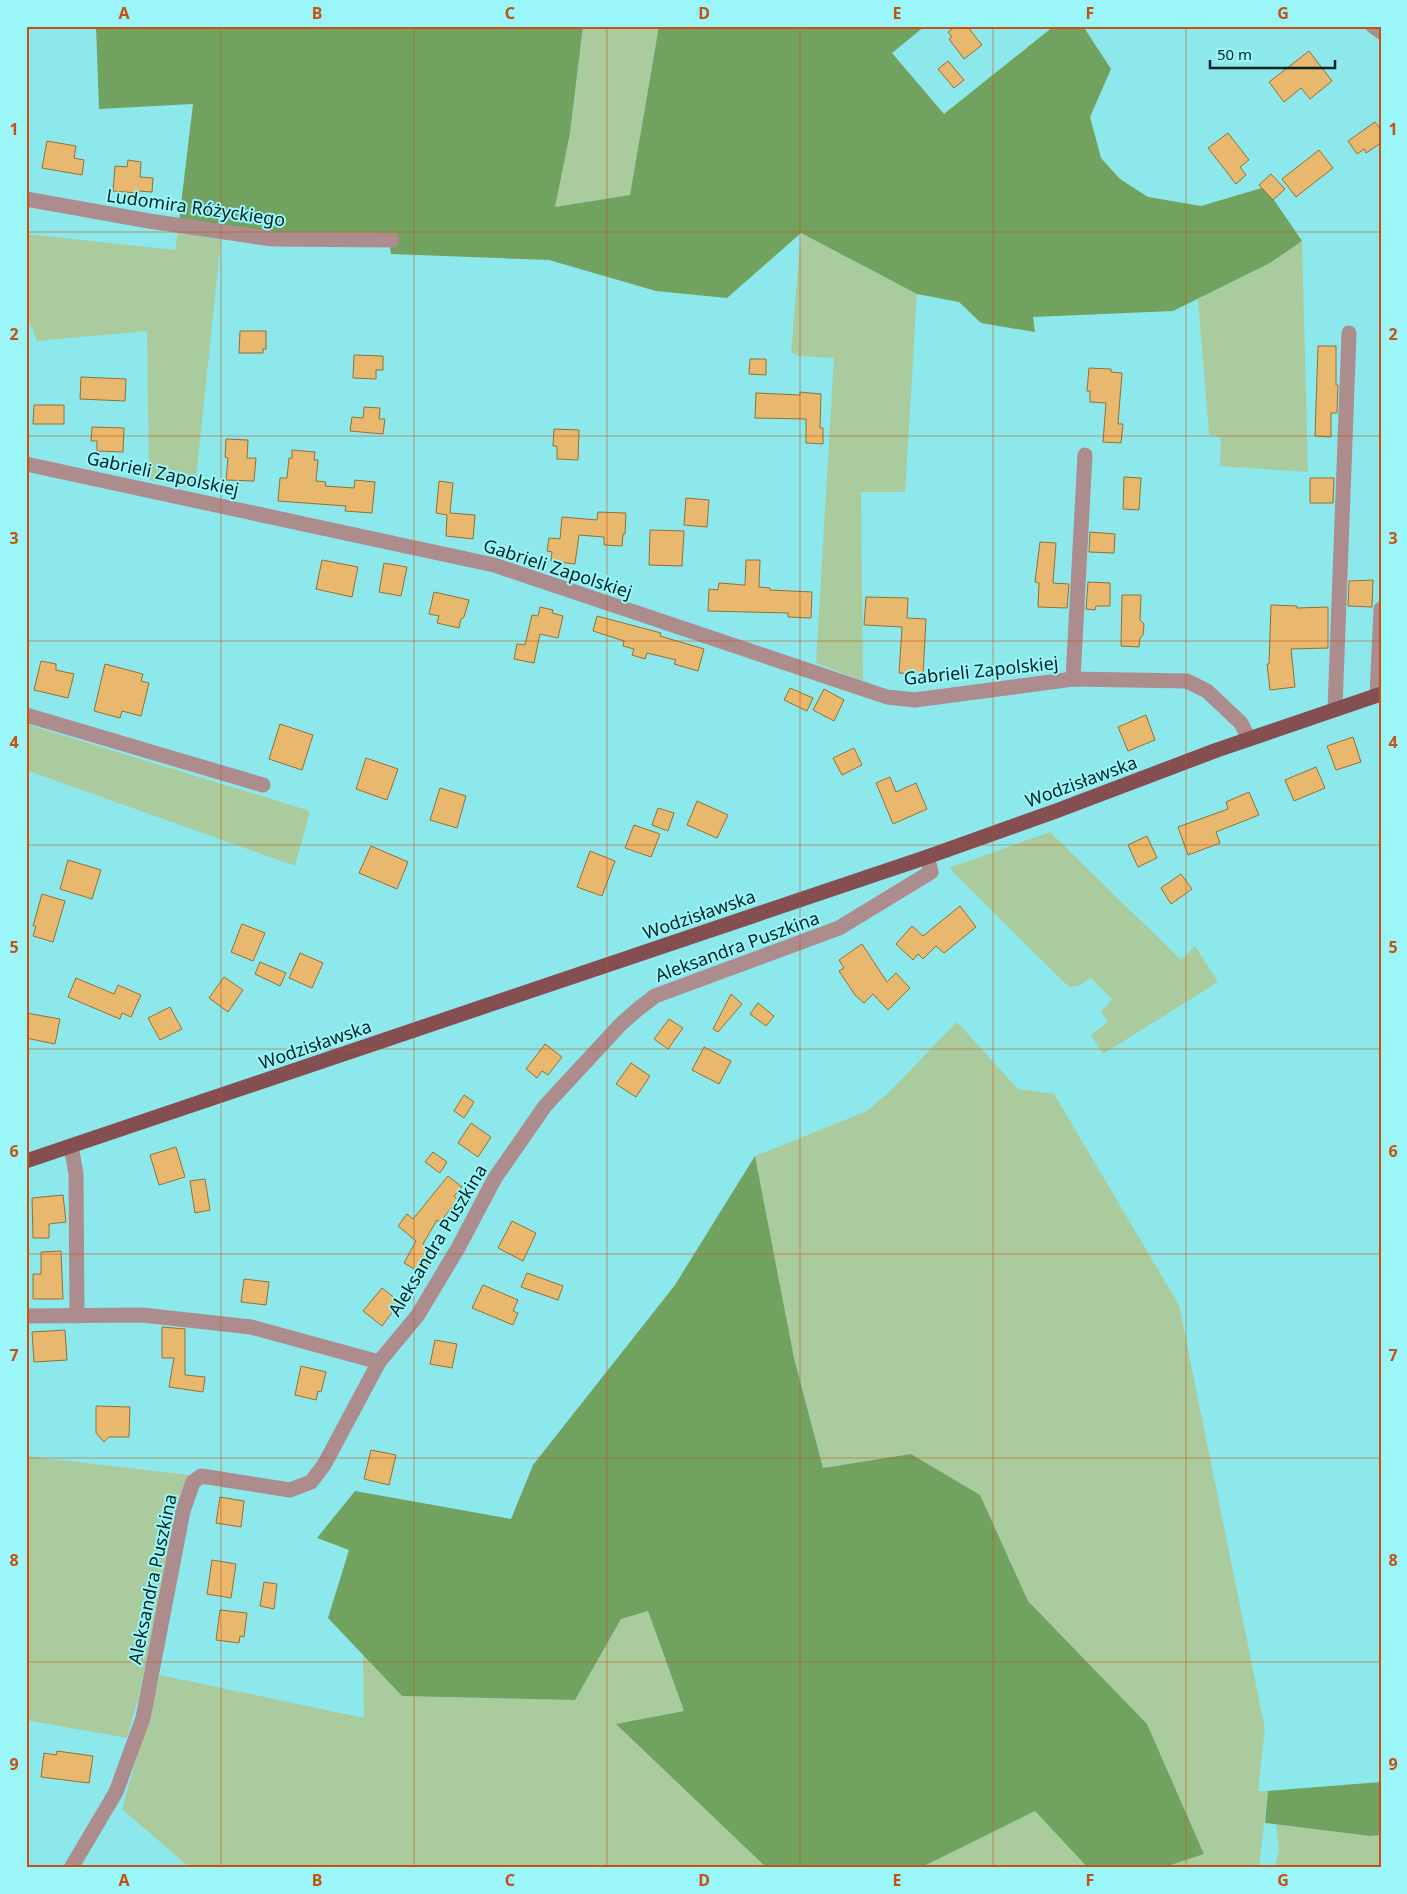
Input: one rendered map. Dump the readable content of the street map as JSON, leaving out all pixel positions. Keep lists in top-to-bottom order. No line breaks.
{"streets":{"main road":["Wodzisławska"],"street":["Ludomira Różyckiego","Gabrieli Zapolskiej","Aleksandra Puszkina"]},"crossings":[["Gabrieli Zapolskiej","Wodzisławska"],["Wodzisławska","Aleksandra Puszkina"]],"scale_bar":"50 m","grid":{"columns":["A","B","C","D","E","F","G"],"rows":["1","2","3","4","5","6","7","8","9"]}}
